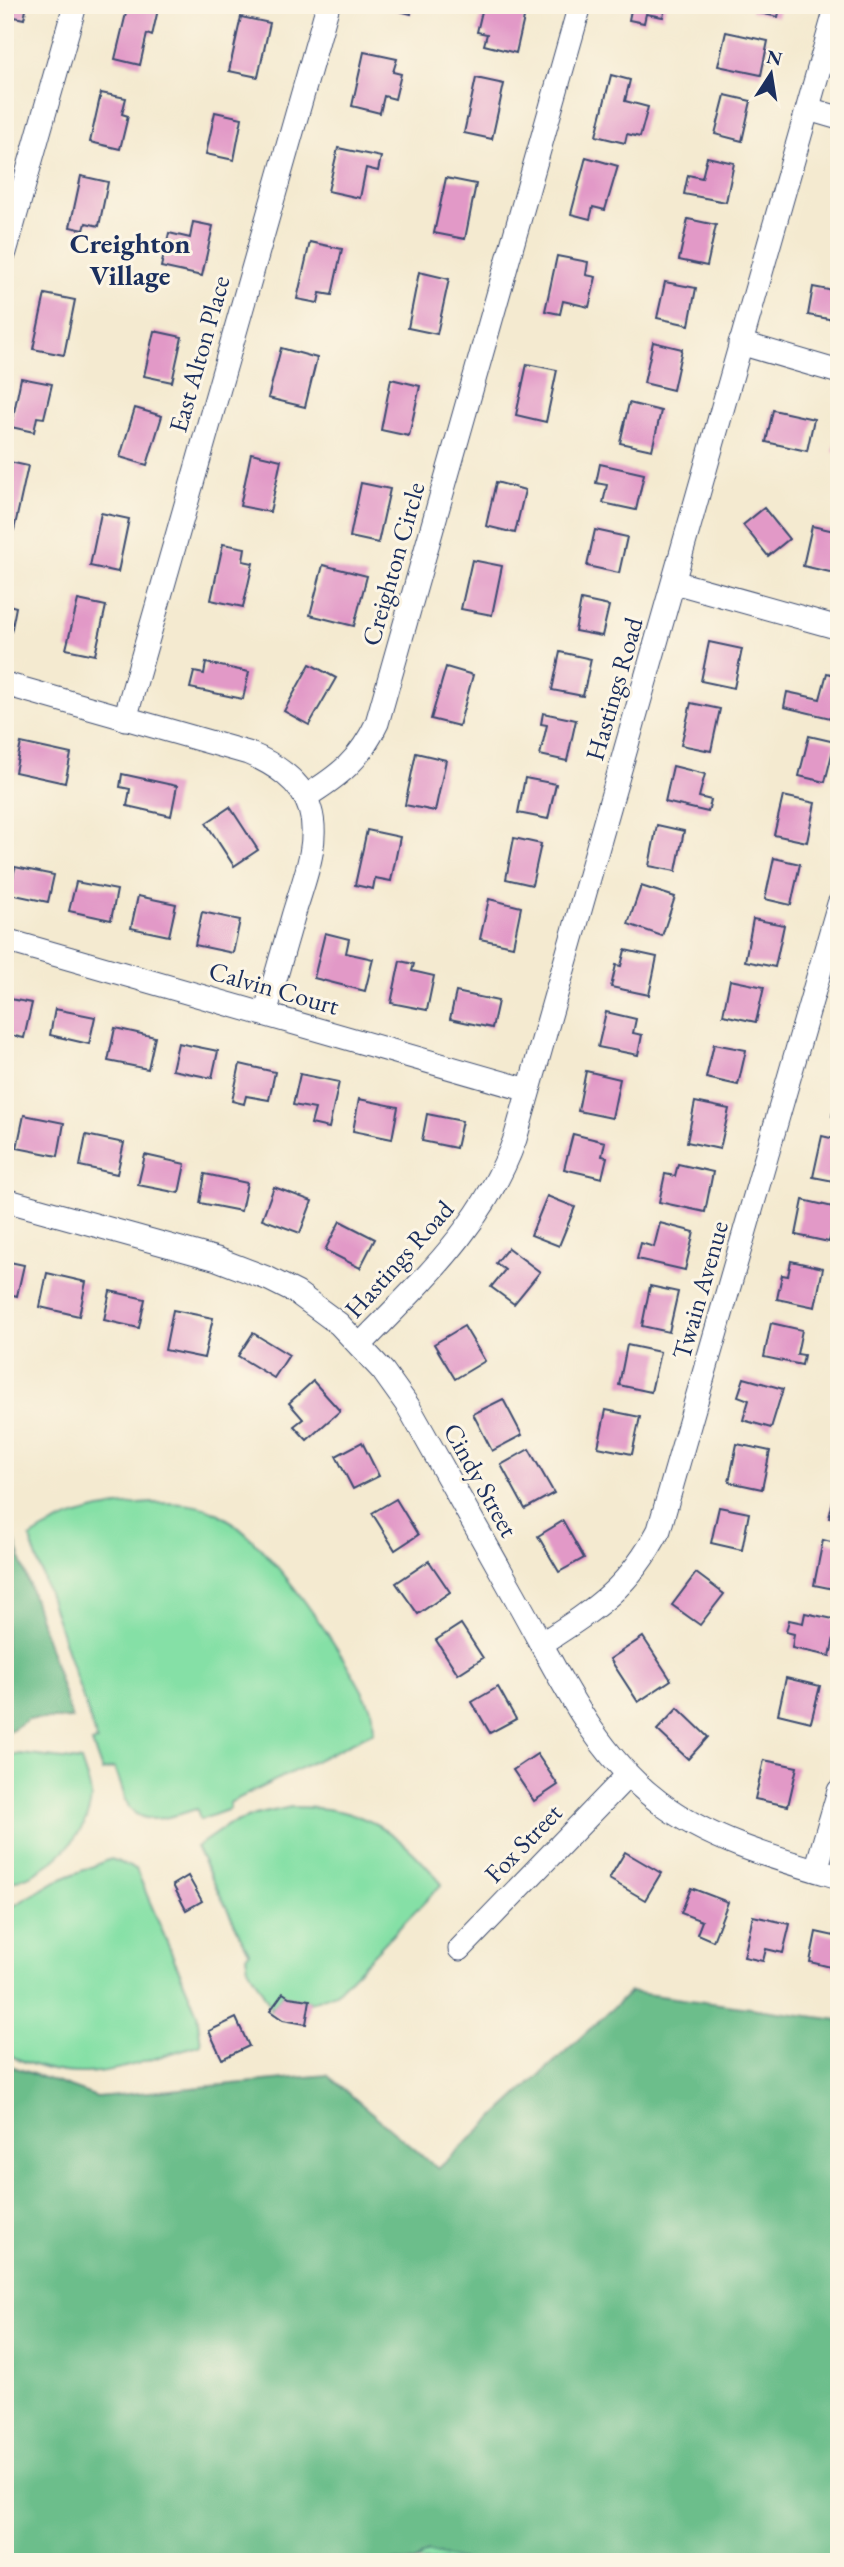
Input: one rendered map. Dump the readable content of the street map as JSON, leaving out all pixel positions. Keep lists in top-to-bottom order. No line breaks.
{"streets":{"street":["East Alton Place","Creighton Circle","Hastings Road","Calvin Court","Twain Avenue","Cindy Street","Fox Street"]},"crossings":[["Hastings Road","Calvin Court"],["Hastings Road","Cindy Street"],["Twain Avenue","Cindy Street"],["Cindy Street","Fox Street"]],"districts":["Creighton Village"],"north":"top"}
